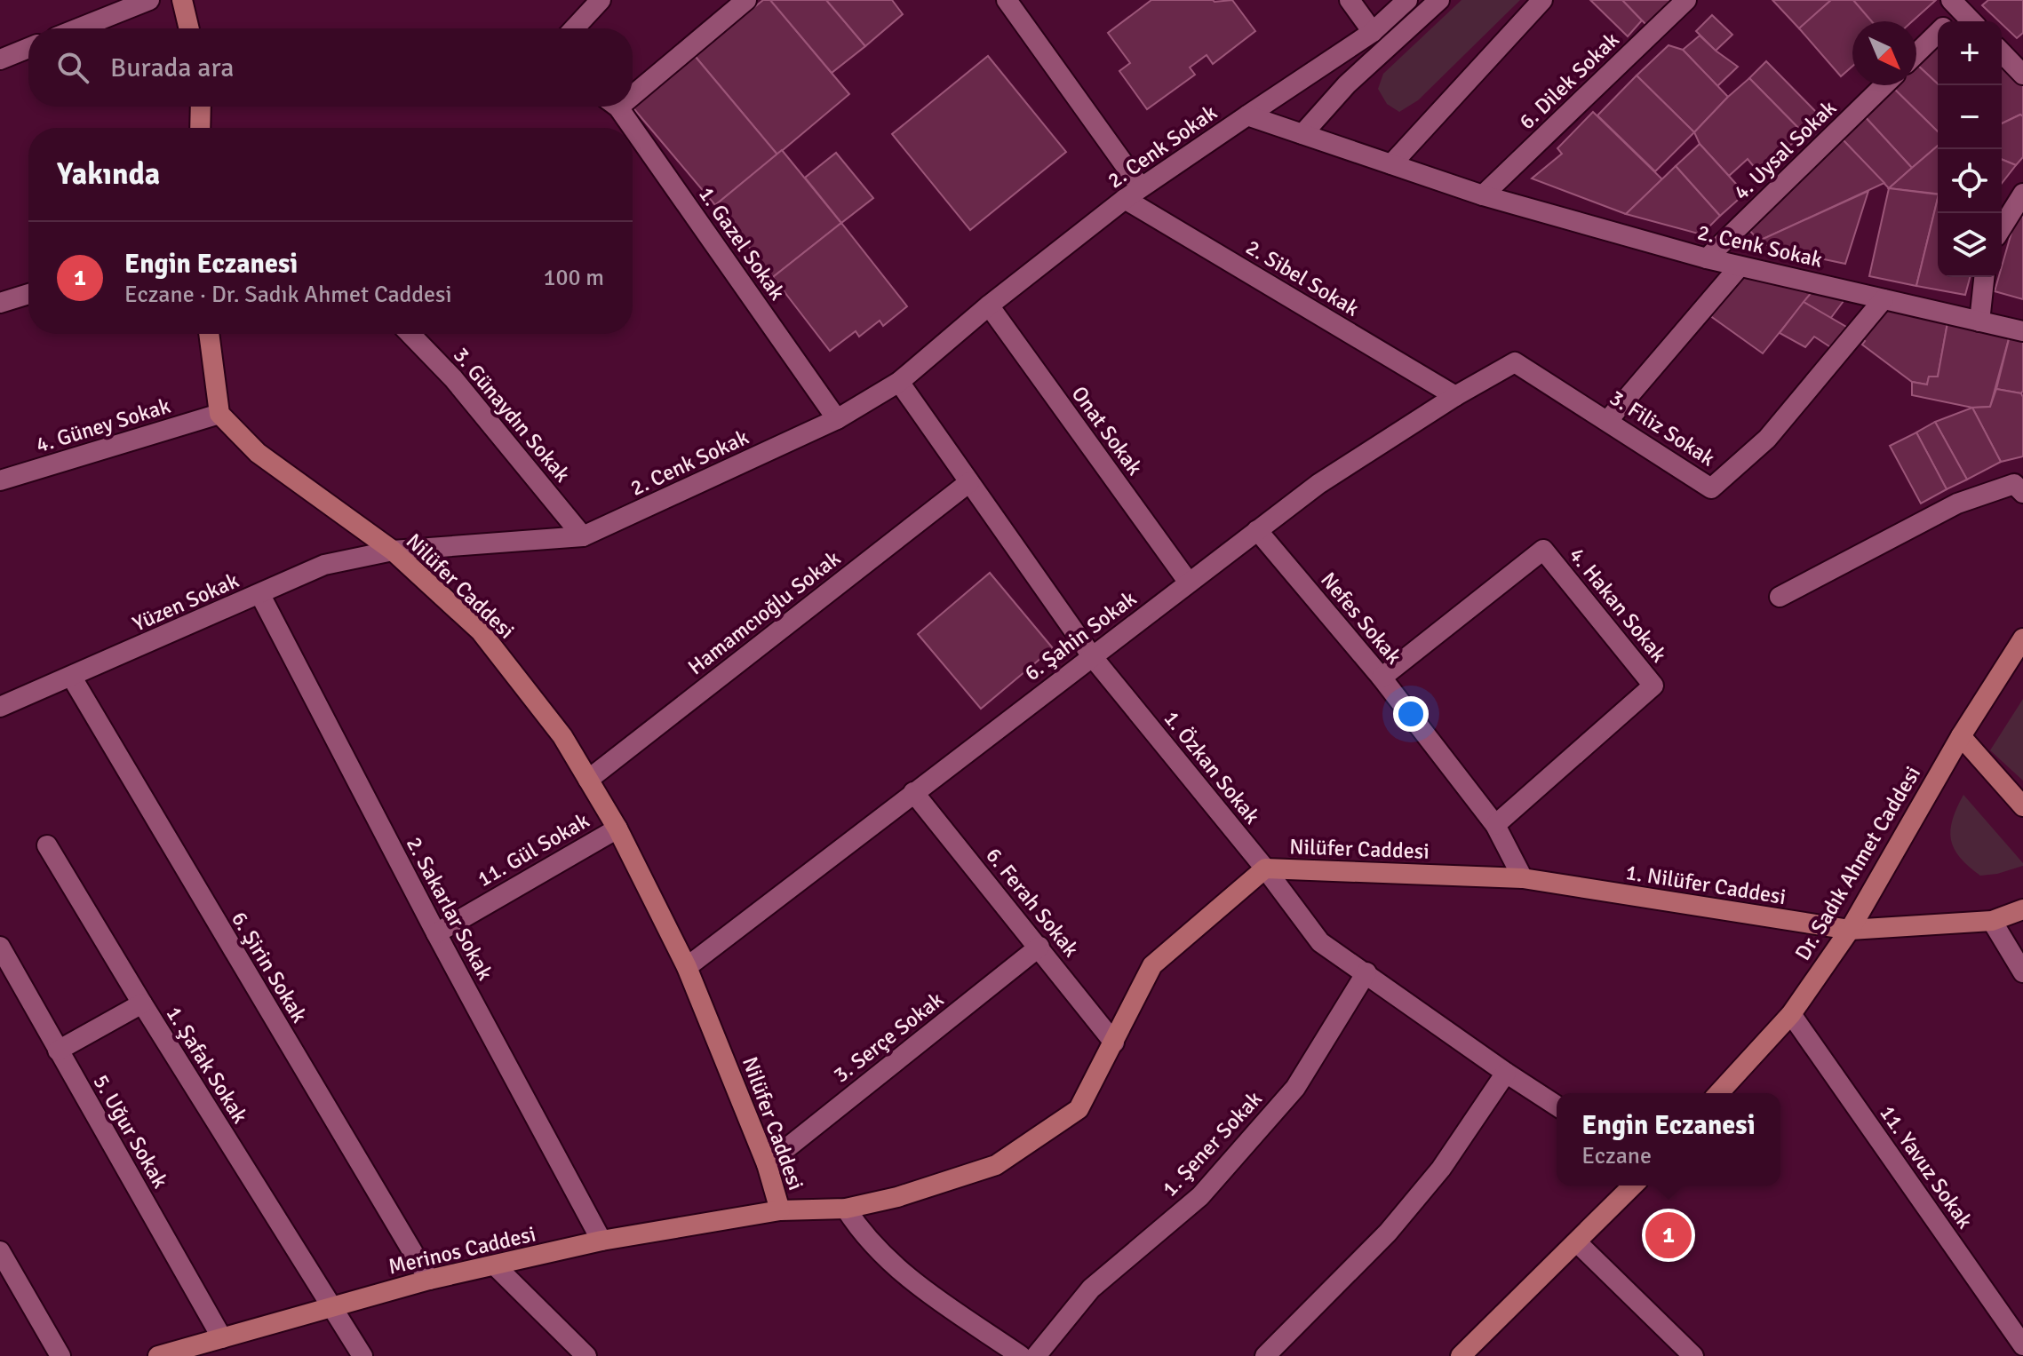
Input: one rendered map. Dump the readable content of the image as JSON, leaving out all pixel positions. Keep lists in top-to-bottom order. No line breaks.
{"streets":{"main road":["Nilüfer Caddesi","Dr. Sadık Ahmet Caddesi","1. Nilüfer Caddesi","Merinos Caddesi"],"street":["6. Dilek Sokak","2. Cenk Sokak","4. Uysal Sokak","1. Gazel Sokak","2. Sibel Sokak","3. Günaydın Sokak","4. Güney Sokak","3. Filiz Sokak","Onat Sokak","Yüzen Sokak","4. Hakan Sokak","Hamamcıoğlu Sokak","Nefes Sokak","6. Şahin Sokak","1. Özkan Sokak","11. Gül Sokak","6. Ferah Sokak","2. Sakarlar Sokak","6. Şirin Sokak","3. Serçe Sokak","1. Şafak Sokak","5. Uğur Sokak","1. Şener Sokak","11. Yavuz Sokak"]},"crossings":[["6. Dilek Sokak","2. Cenk Sokak"],["2. Cenk Sokak","4. Uysal Sokak"],["2. Cenk Sokak","1. Gazel Sokak"],["2. Cenk Sokak","2. Sibel Sokak"],["2. Cenk Sokak","3. Günaydın Sokak"],["2. Cenk Sokak","3. Filiz Sokak"],["2. Cenk Sokak","Onat Sokak"],["2. Cenk Sokak","Nilüfer Caddesi"],["2. Cenk Sokak","Yüzen Sokak"],["2. Cenk Sokak","1. Özkan Sokak"],["2. Sibel Sokak","6. Şahin Sokak"],["4. Güney Sokak","Nilüfer Caddesi"],["3. Filiz Sokak","6. Şahin Sokak"],["Onat Sokak","6. Şahin Sokak"],["Nilüfer Caddesi","Yüzen Sokak"],["Nilüfer Caddesi","Hamamcıoğlu Sokak"],["Nilüfer Caddesi","Nefes Sokak"],["Nilüfer Caddesi","6. Şahin Sokak"],["Nilüfer Caddesi","1. Özkan Sokak"],["Nilüfer Caddesi","11. Gül Sokak"],["Nilüfer Caddesi","1. Nilüfer Caddesi"],["Nilüfer Caddesi","6. Ferah Sokak"],["Nilüfer Caddesi","3. Serçe Sokak"],["Nilüfer Caddesi","Merinos Caddesi"],["Yüzen Sokak","2. Sakarlar Sokak"],["Yüzen Sokak","6. Şirin Sokak"],["4. Hakan Sokak","Nefes Sokak"],["Hamamcıoğlu Sokak","1. Özkan Sokak"],["Nefes Sokak","6. Şahin Sokak"],["6. Şahin Sokak","1. Özkan Sokak"],["6. Şahin Sokak","6. Ferah Sokak"],["1. Özkan Sokak","1. Şener Sokak"],["11. Gül Sokak","2. Sakarlar Sokak"],["Dr. Sadık Ahmet Caddesi","1. Nilüfer Caddesi"],["Dr. Sadık Ahmet Caddesi","11. Yavuz Sokak"],["6. Ferah Sokak","3. Serçe Sokak"],["2. Sakarlar Sokak","Merinos Caddesi"],["6. Şirin Sokak","Merinos Caddesi"],["1. Şafak Sokak","Merinos Caddesi"],["5. Uğur Sokak","Merinos Caddesi"]],"north":"bottom right","page":{"map_buttons":["+","−"],"search":"Burada ara","heading":"Yakında","list":[{"mark":"1","name":"Engin Eczanesi","note":"Eczane · Dr. Sadık Ahmet Caddesi","value":"100 m"}],"popup":["Engin Eczanesi","Eczane"],"pins":"1"}}
